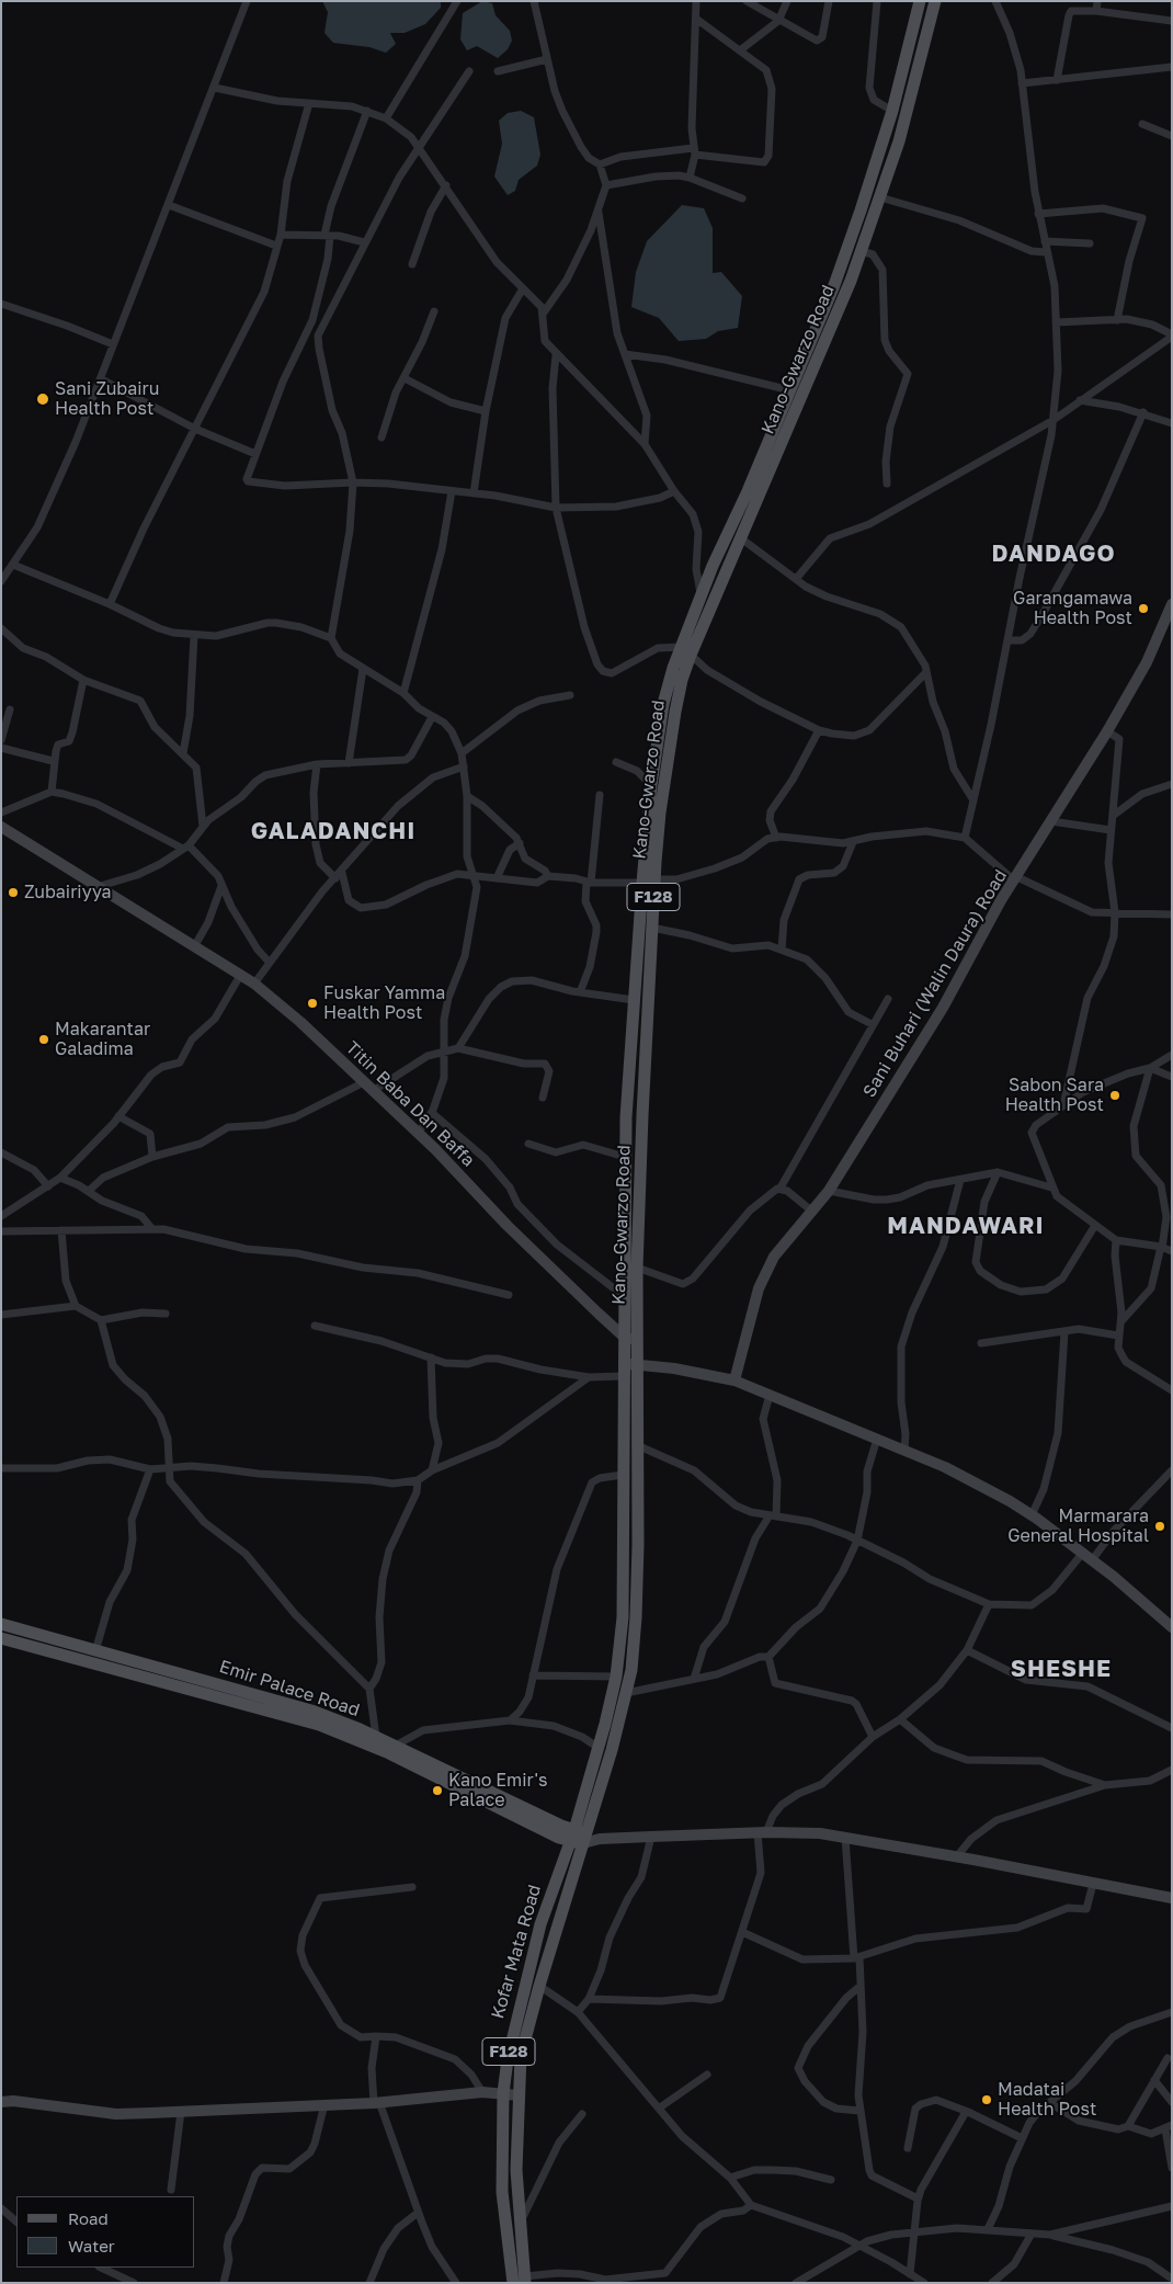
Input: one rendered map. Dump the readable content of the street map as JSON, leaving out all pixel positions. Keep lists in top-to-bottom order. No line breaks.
{"streets":{"main road":["Kano-Gwarzo Road","F128","Emir Palace Road","Kofar Mata Road"],"street":["Sani Buhari (Walin Daura) Road","Titin Baba Dan Baffa"]},"crossings":[["Kano-Gwarzo Road","Titin Baba Dan Baffa"],["Kano-Gwarzo Road","Emir Palace Road"],["Kano-Gwarzo Road","Kofar Mata Road"],["Emir Palace Road","Kofar Mata Road"]],"districts":["DANDAGO","GALADANCHI","MANDAWARI","SHESHE"],"places":["Sani Zubairu Health Post","Garangamawa Health Post","Zubairiyya","Fuskar Yamma Health Post","Makarantar Galadima","Sabon Sara Health Post","Marmarara General Hospital","Kano Emir's Palace","Madatai Health Post"],"legend":["Road","Water"]}
